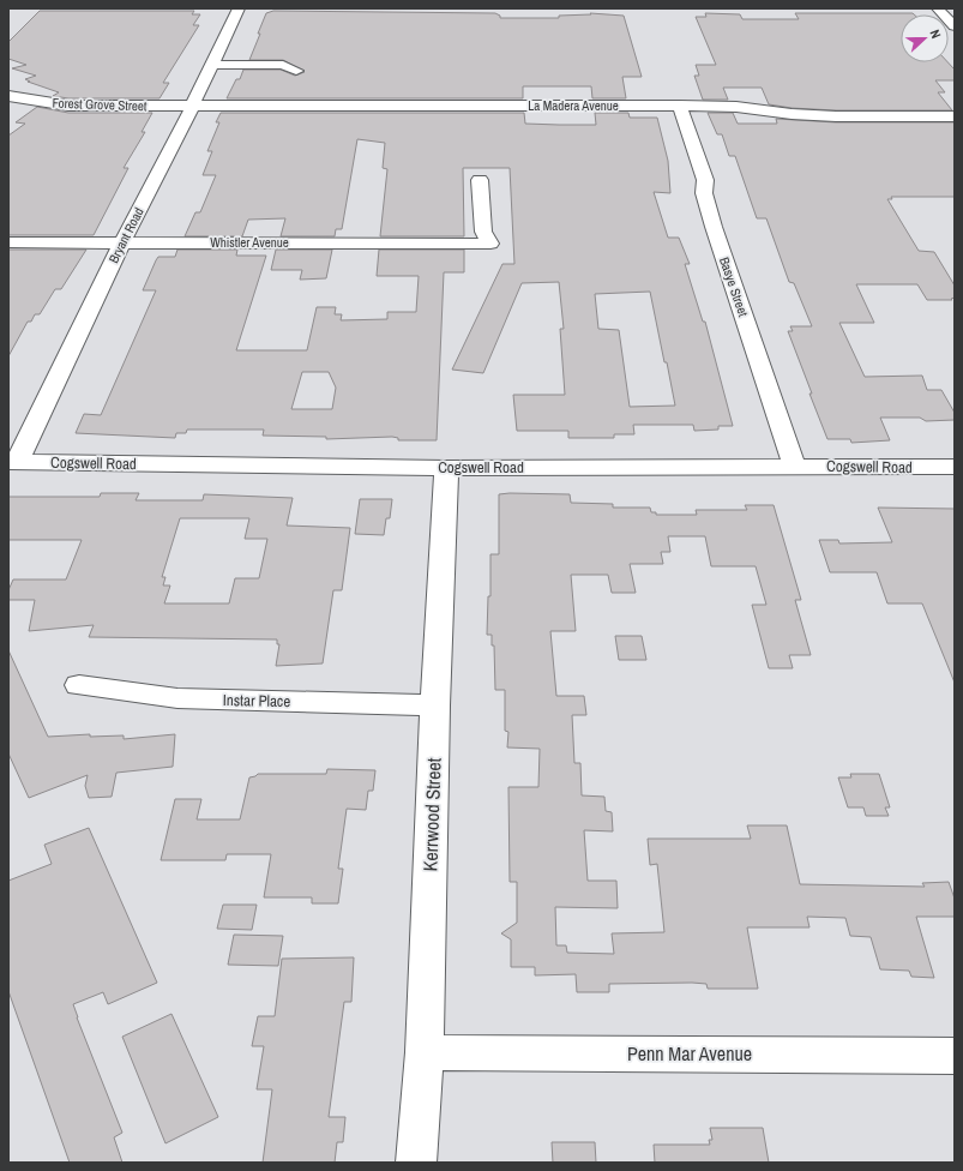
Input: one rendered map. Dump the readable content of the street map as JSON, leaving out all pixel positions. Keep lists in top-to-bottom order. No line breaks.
{"streets":{"street":["Forest Grove Street","La Madera Avenue","Bryant Road","Whistler Avenue","Basye Street","Cogswell Road","Instar Place","Kerrwood Street","Penn Mar Avenue"]},"crossings":[["Forest Grove Street","La Madera Avenue"],["Forest Grove Street","Bryant Road"],["La Madera Avenue","Bryant Road"],["La Madera Avenue","Basye Street"],["Bryant Road","Whistler Avenue"],["Bryant Road","Cogswell Road"],["Basye Street","Cogswell Road"],["Cogswell Road","Kerrwood Street"],["Instar Place","Kerrwood Street"],["Kerrwood Street","Penn Mar Avenue"]],"north":"right"}
